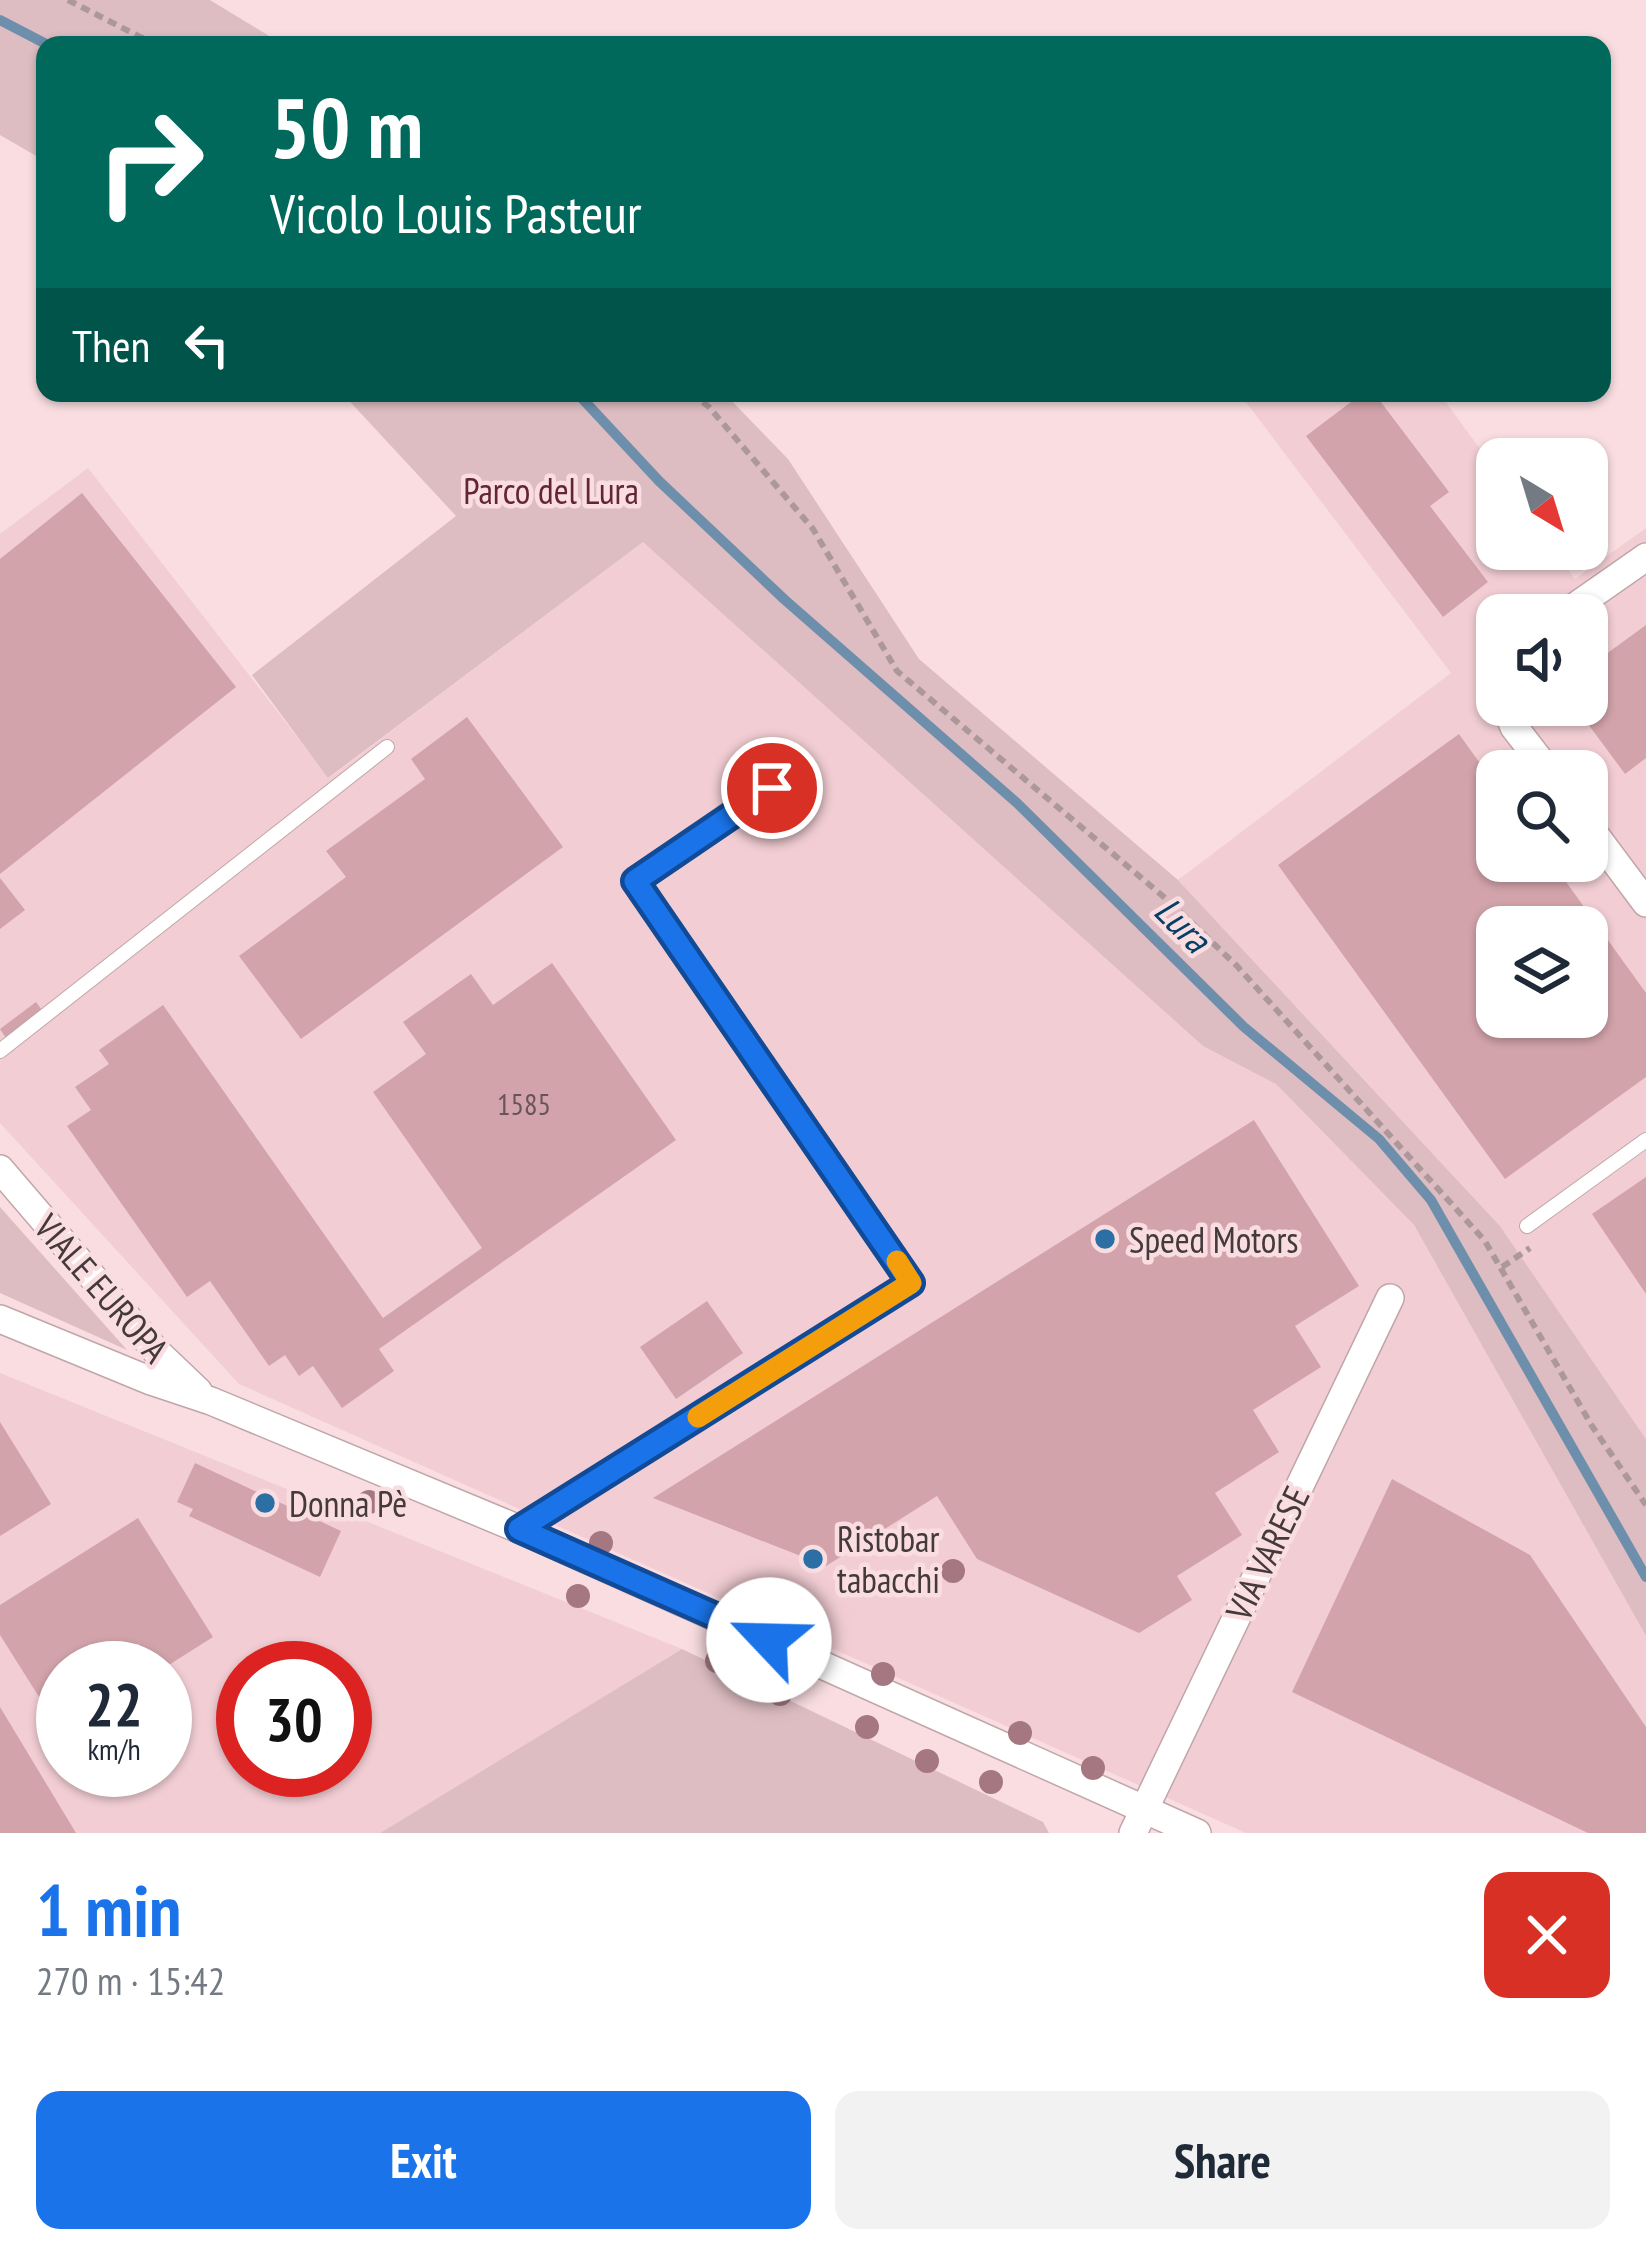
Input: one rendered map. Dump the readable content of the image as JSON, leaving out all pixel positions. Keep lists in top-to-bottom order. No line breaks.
{"streets":{"street":["VIALE EUROPA","VIA VARESE"]},"water":["Lura"],"parks":["Parco del Lura"],"places":["Speed Motors","Donna Pè","Ristobar tabacchi"],"house_numbers":["1585"],"north":"bottom right","page":{"turn":["50 m","Vicolo Louis Pasteur"],"then":"Then","speed":"22 km/h","limit":"30","heading":["1 min","270 m · 15:42"],"buttons":["Exit","Share"]}}
